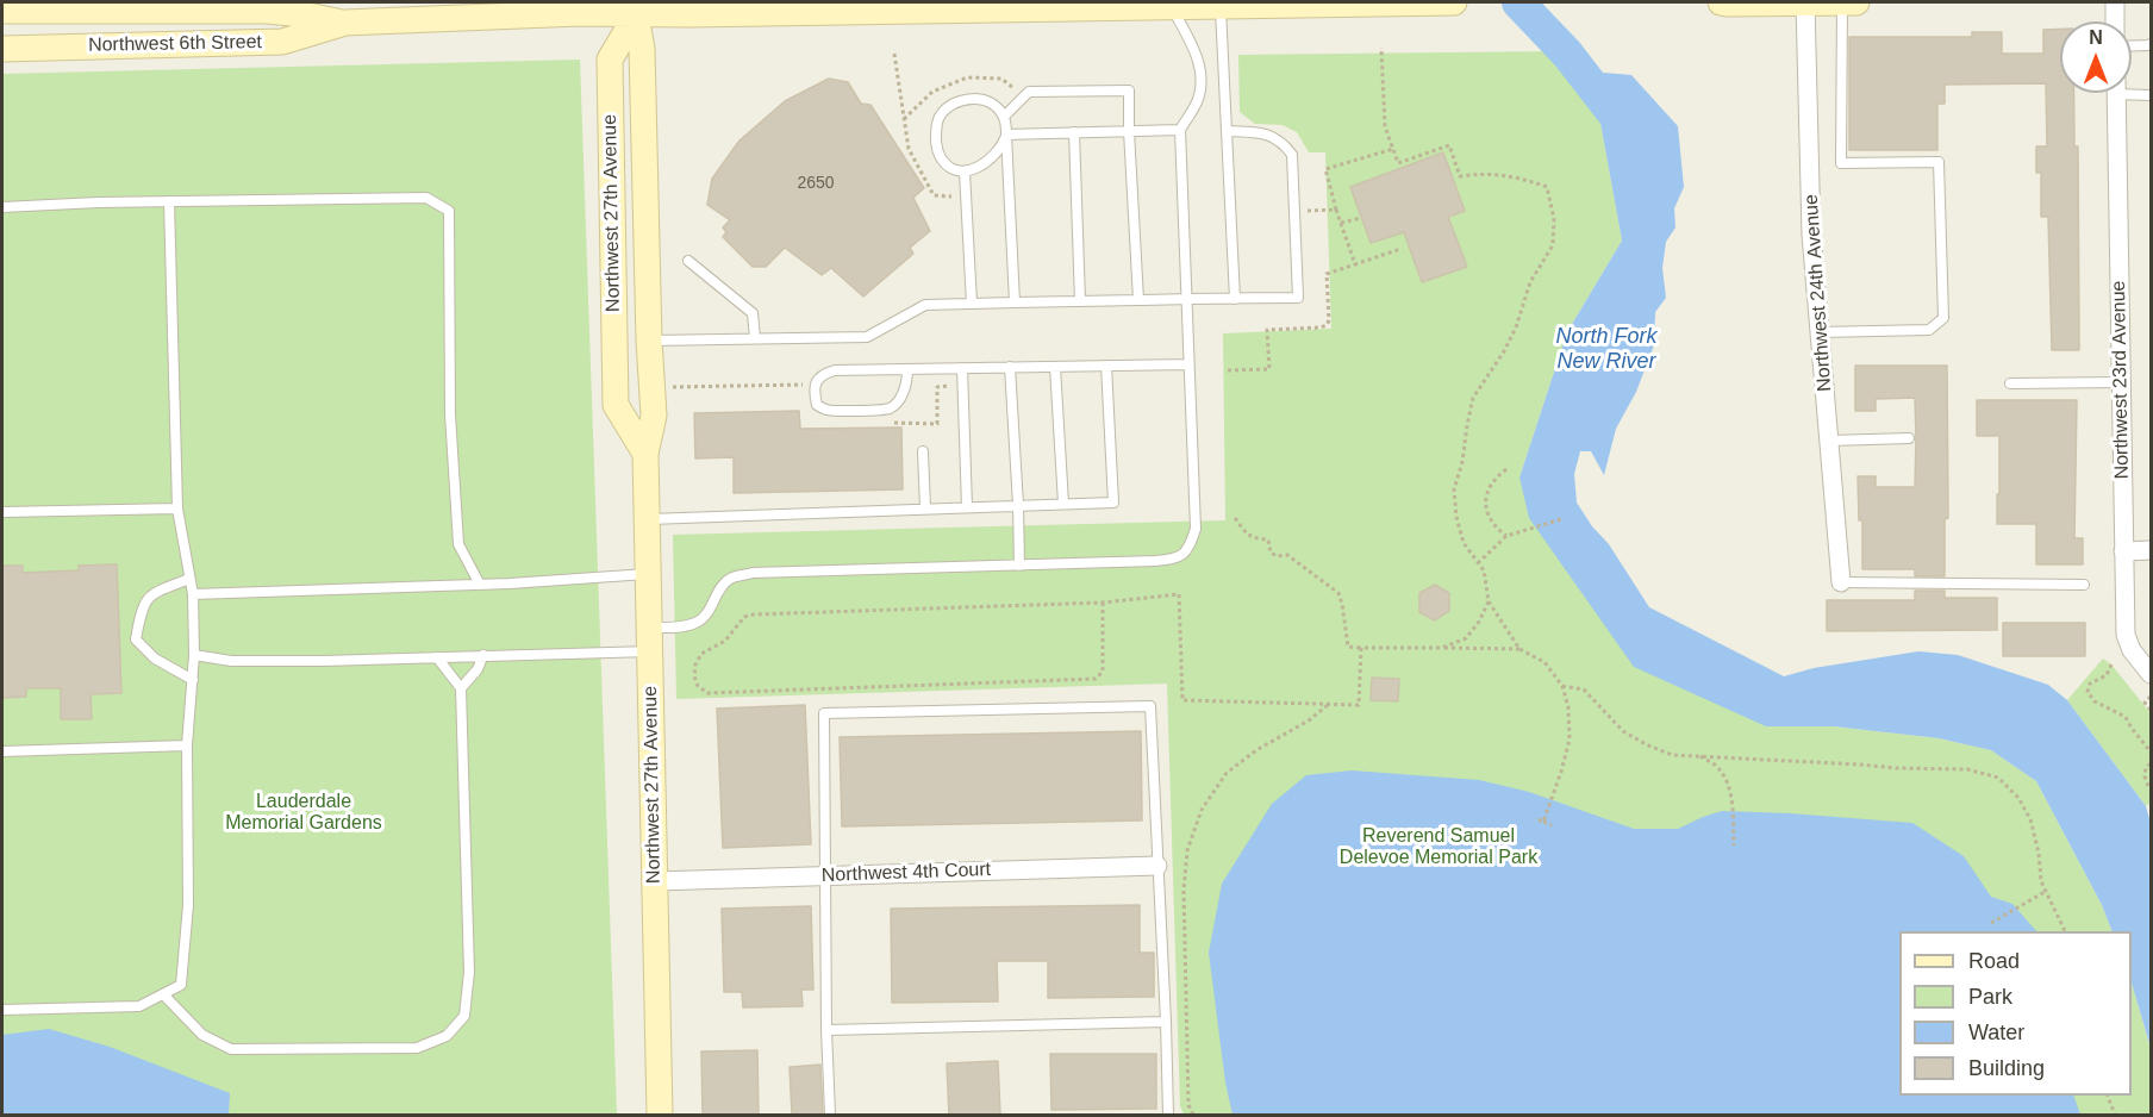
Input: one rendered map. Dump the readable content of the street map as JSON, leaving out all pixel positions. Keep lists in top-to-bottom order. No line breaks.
{"streets":{"street":["Northwest 6th Street","Northwest 27th Avenue","Northwest 24th Avenue","Northwest 23rd Avenue","Northwest 4th Court"]},"crossings":[["Northwest 6th Street","Northwest 27th Avenue"],["Northwest 27th Avenue","Northwest 4th Court"]],"water":["North Fork New River"],"parks":["Lauderdale Memorial Gardens","Reverend Samuel Delevoe Memorial Park"],"house_numbers":["2650"],"legend":["Road","Park","Water","Building"],"north":"top"}
